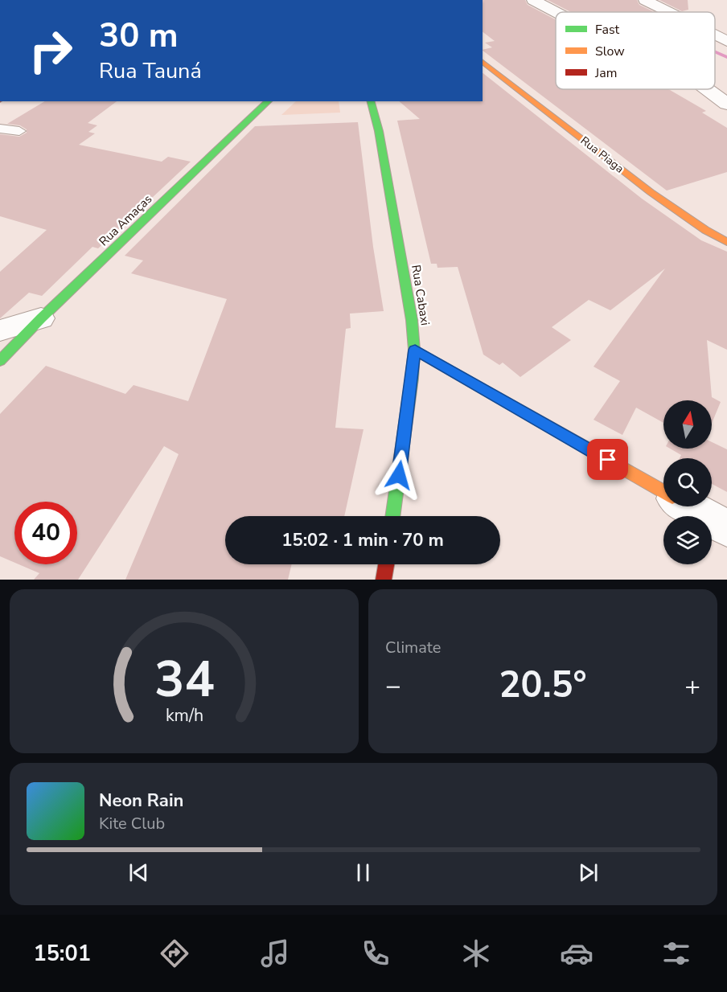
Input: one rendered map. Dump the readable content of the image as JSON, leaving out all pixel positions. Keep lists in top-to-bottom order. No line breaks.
{"streets":{"street":["Rua Piaga","Rua Amaças","Rua Cabaxi"]},"legend":["Fast","Slow","Jam"],"north":"top","page":{"turn":["30 m","Rua Tauná"],"limit":"40","trip":"15:02 · 1 min · 70 m","tile":"Climate","heat":["−","20.5°","+"],"song":["Neon Rain","Kite Club"],"tabs":"15:01","gauge":["34","km/h"]}}
